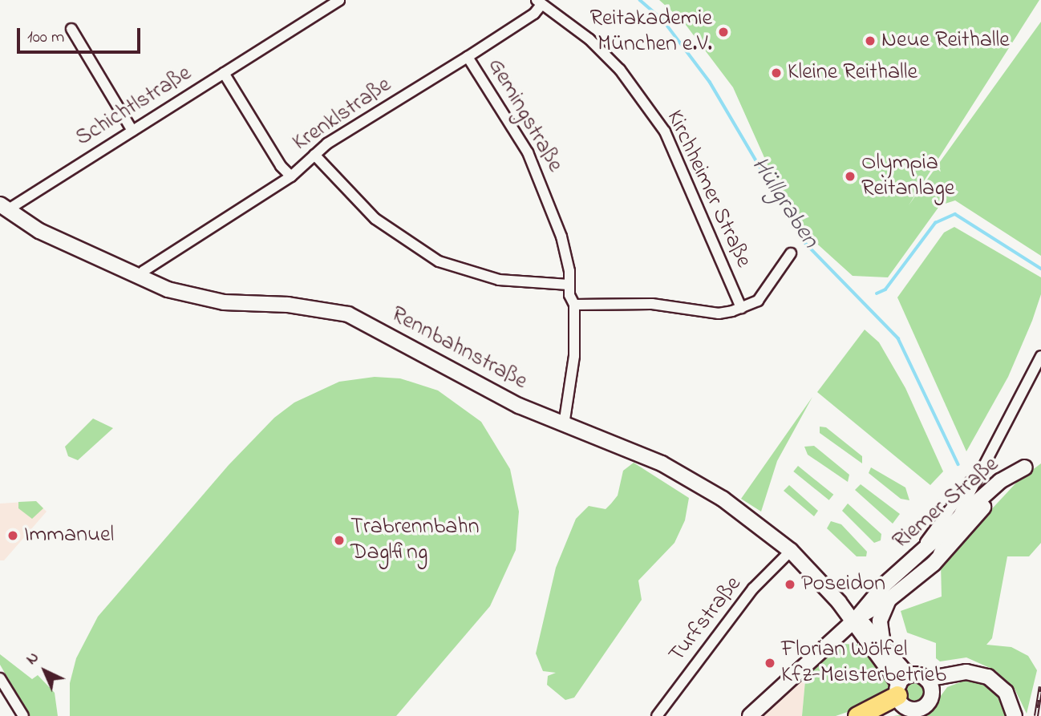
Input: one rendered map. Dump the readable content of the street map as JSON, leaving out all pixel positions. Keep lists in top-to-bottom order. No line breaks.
{"streets":{"street":["Schichtlstraße","Krenklstraße","Gemingstraße","Kirchheimer Straße","Rennbahnstraße","Riemer Straße","Turfstraße"]},"crossings":[["Schichtlstraße","Rennbahnstraße"],["Krenklstraße","Gemingstraße"],["Krenklstraße","Kirchheimer Straße"],["Krenklstraße","Rennbahnstraße"],["Gemingstraße","Rennbahnstraße"],["Rennbahnstraße","Riemer Straße"],["Rennbahnstraße","Turfstraße"]],"water":["Hüllgraben"],"places":["Reitakademie München e.V.","Neue Reithalle","Kleine Reithalle","Olympia Reitanlage","Immanuel","Trabrennbahn Daglfing","Poseidon","Florian Wölfel Kfz-Meisterbetrieb"],"scale_bar":"100 m","north":"top left"}
